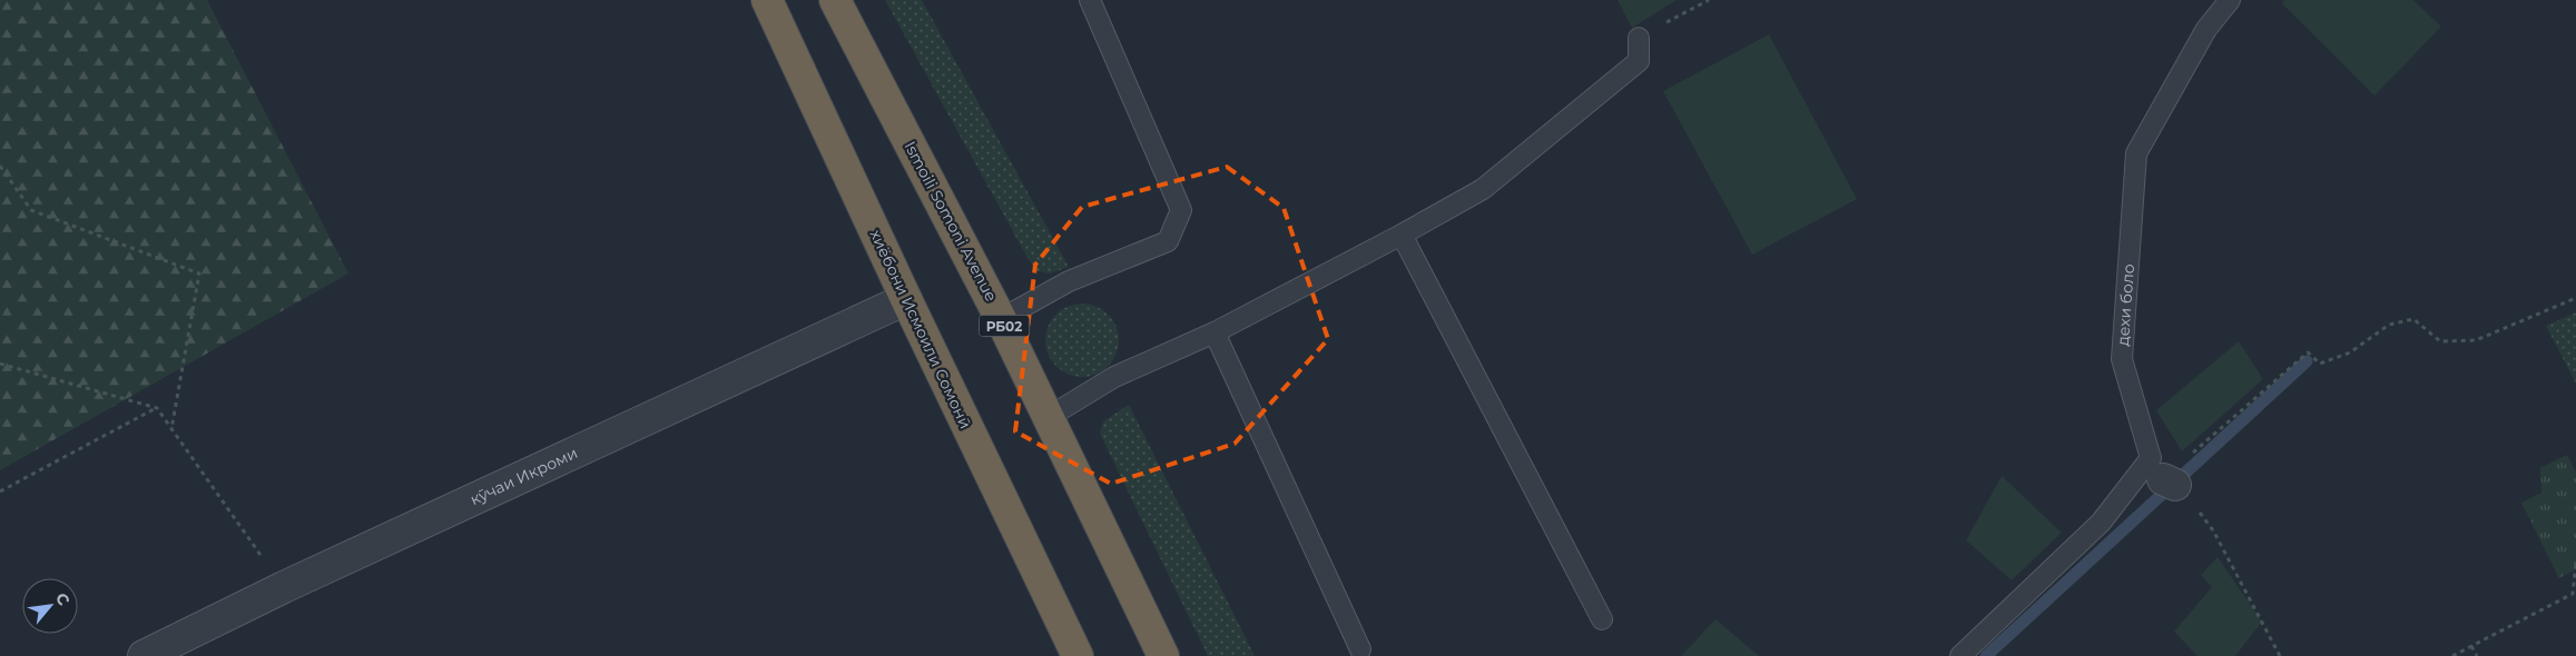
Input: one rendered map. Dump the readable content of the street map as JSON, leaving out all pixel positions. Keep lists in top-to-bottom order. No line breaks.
{"streets":{"highway":["Ismoili Somoni Avenue","РБ02","хиёбони Исмоили Сомонӣ"],"street":["кӯчаи Икроми"],"lane":["дехи боло"]},"crossings":[["хиёбони Исмоили Сомонӣ","кӯчаи Икроми"]],"north":"top right"}
